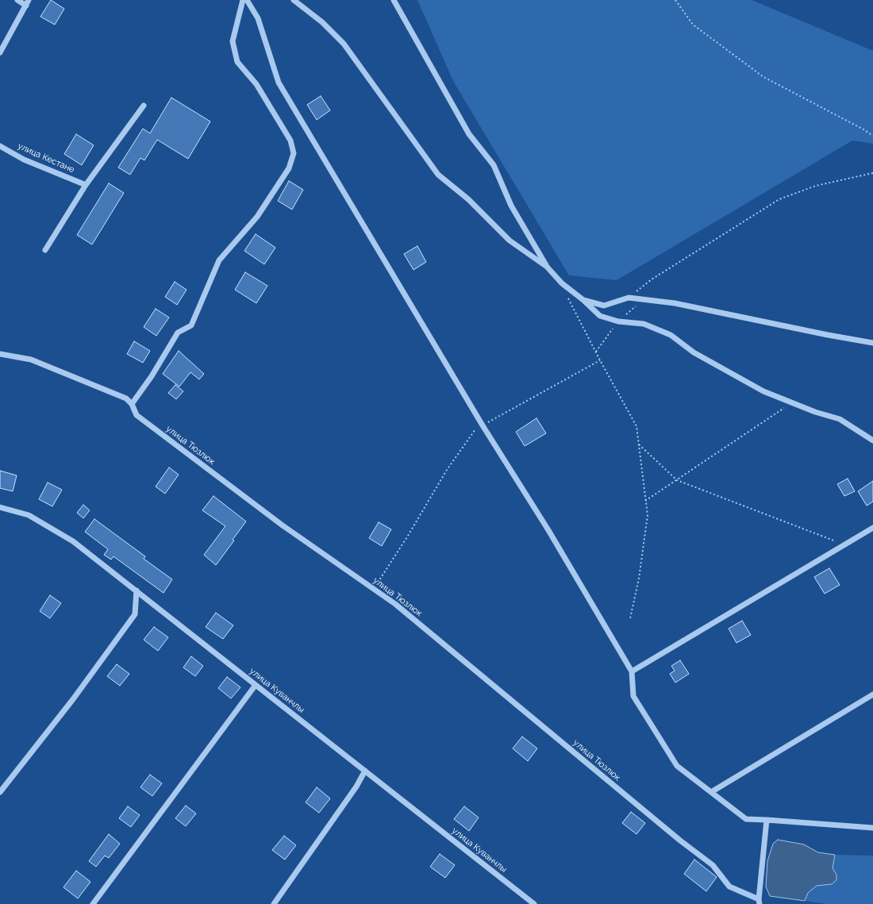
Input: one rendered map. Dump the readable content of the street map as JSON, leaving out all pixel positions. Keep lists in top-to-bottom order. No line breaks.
{"streets":{"street":["улица Кестане","улица Тюзлюк","улица Куванчлы"]}}
